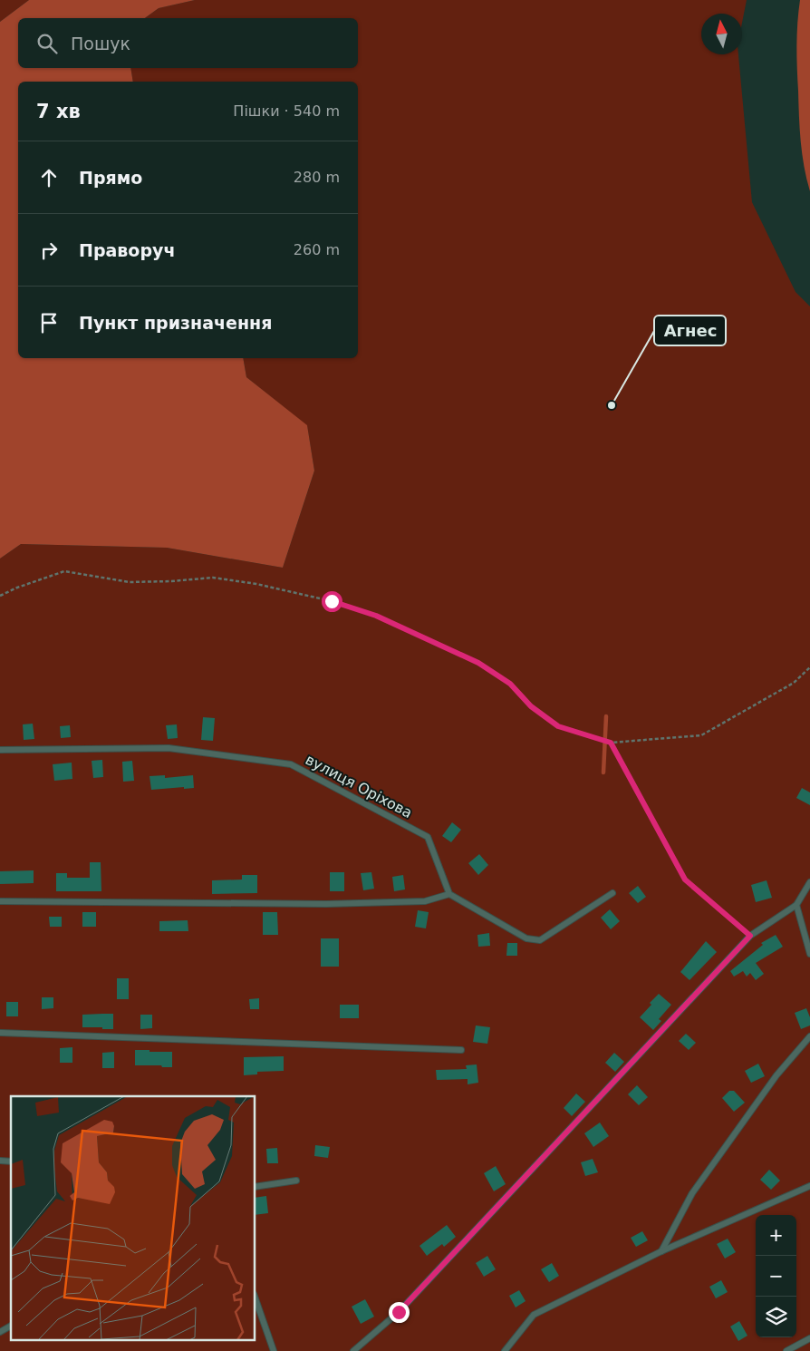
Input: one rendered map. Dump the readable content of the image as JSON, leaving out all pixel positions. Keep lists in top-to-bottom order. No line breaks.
{"streets":{"lane":["вулиця Оріхова"]},"places":["Агнес"],"north":"top","page":{"search":"Пошук","heading":["7 хв","Пішки · 540 m"],"list":[["Прямо","280 m"],["Праворуч","260 m"],"Пункт призначення"],"map_buttons":["+","−"]}}
